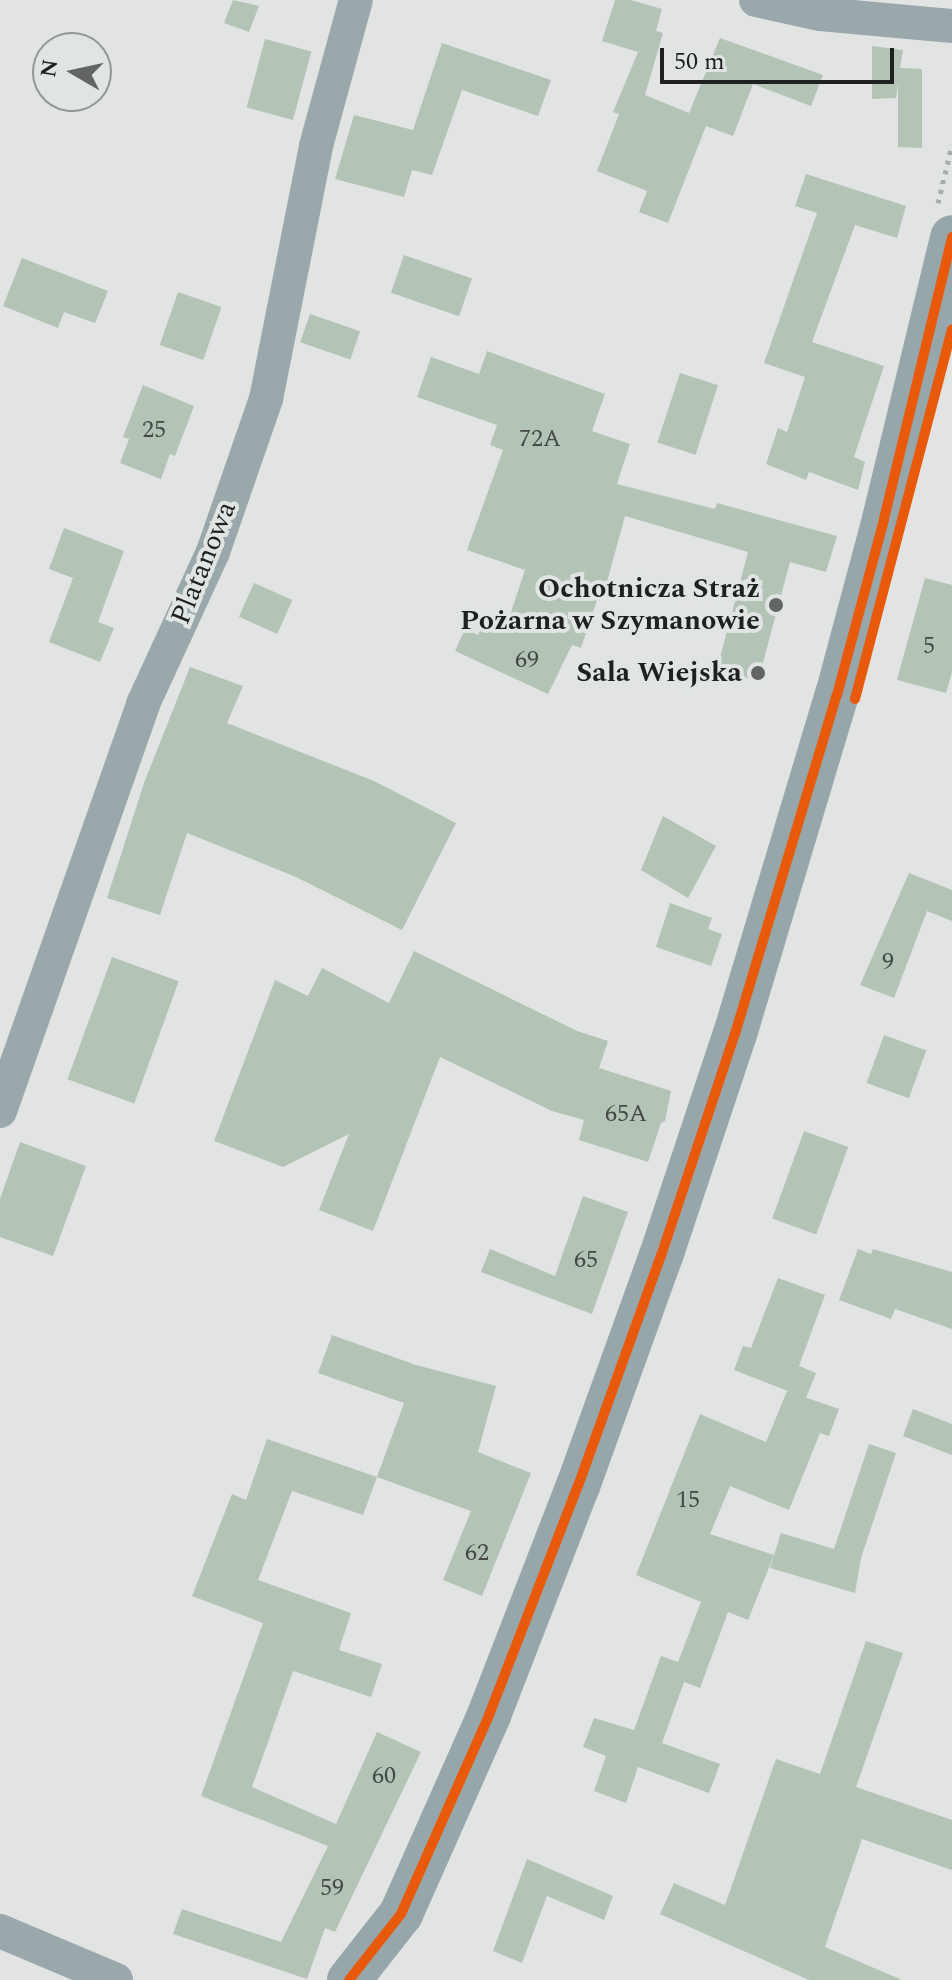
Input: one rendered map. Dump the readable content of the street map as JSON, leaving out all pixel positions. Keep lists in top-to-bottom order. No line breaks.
{"streets":{"street":["Platanowa"]},"places":["Ochotnicza Straż Pożarna w Szymanowie","Sala Wiejska"],"house_numbers":["25","72A","5","69","9","65A","65","15","62","60","59"],"scale_bar":"50 m","north":"left"}
